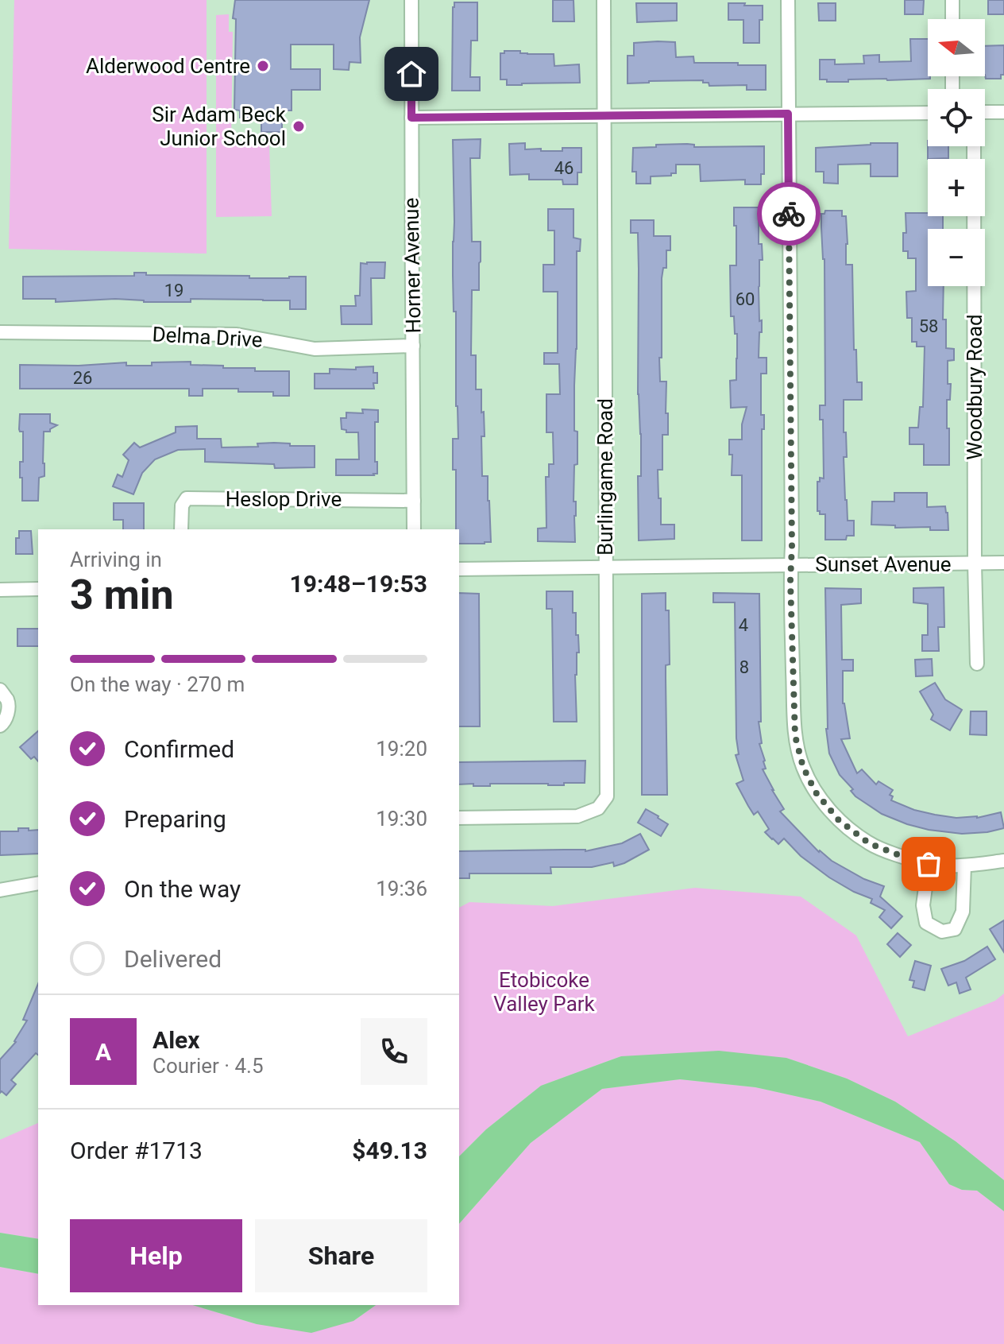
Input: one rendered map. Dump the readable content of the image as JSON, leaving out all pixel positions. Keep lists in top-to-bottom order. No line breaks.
{"streets":{"street":["Horner Avenue","Delma Drive","Woodbury Road","Burlingame Road","Heslop Drive","Sunset Avenue"]},"crossings":[["Horner Avenue","Delma Drive"],["Horner Avenue","Heslop Drive"],["Woodbury Road","Sunset Avenue"],["Burlingame Road","Sunset Avenue"]],"parks":["Etobicoke Valley Park"],"places":["Alderwood Centre","Sir Adam Beck Junior School"],"house_numbers":["46","19","60","58","26","4","8"],"north":"left","page":{"map_buttons":["+","−"],"heading":["3 min","Arriving in","19:48–19:53"],"panel":["Alex","Courier · 4.5","Order #1713","$49.13"],"bar":"On the way · 270 m","list":[["Confirmed","19:20"],["Preparing","19:30"],["On the way","19:36"],"Delivered"],"round":"A","buttons":["Help","Share"]}}
